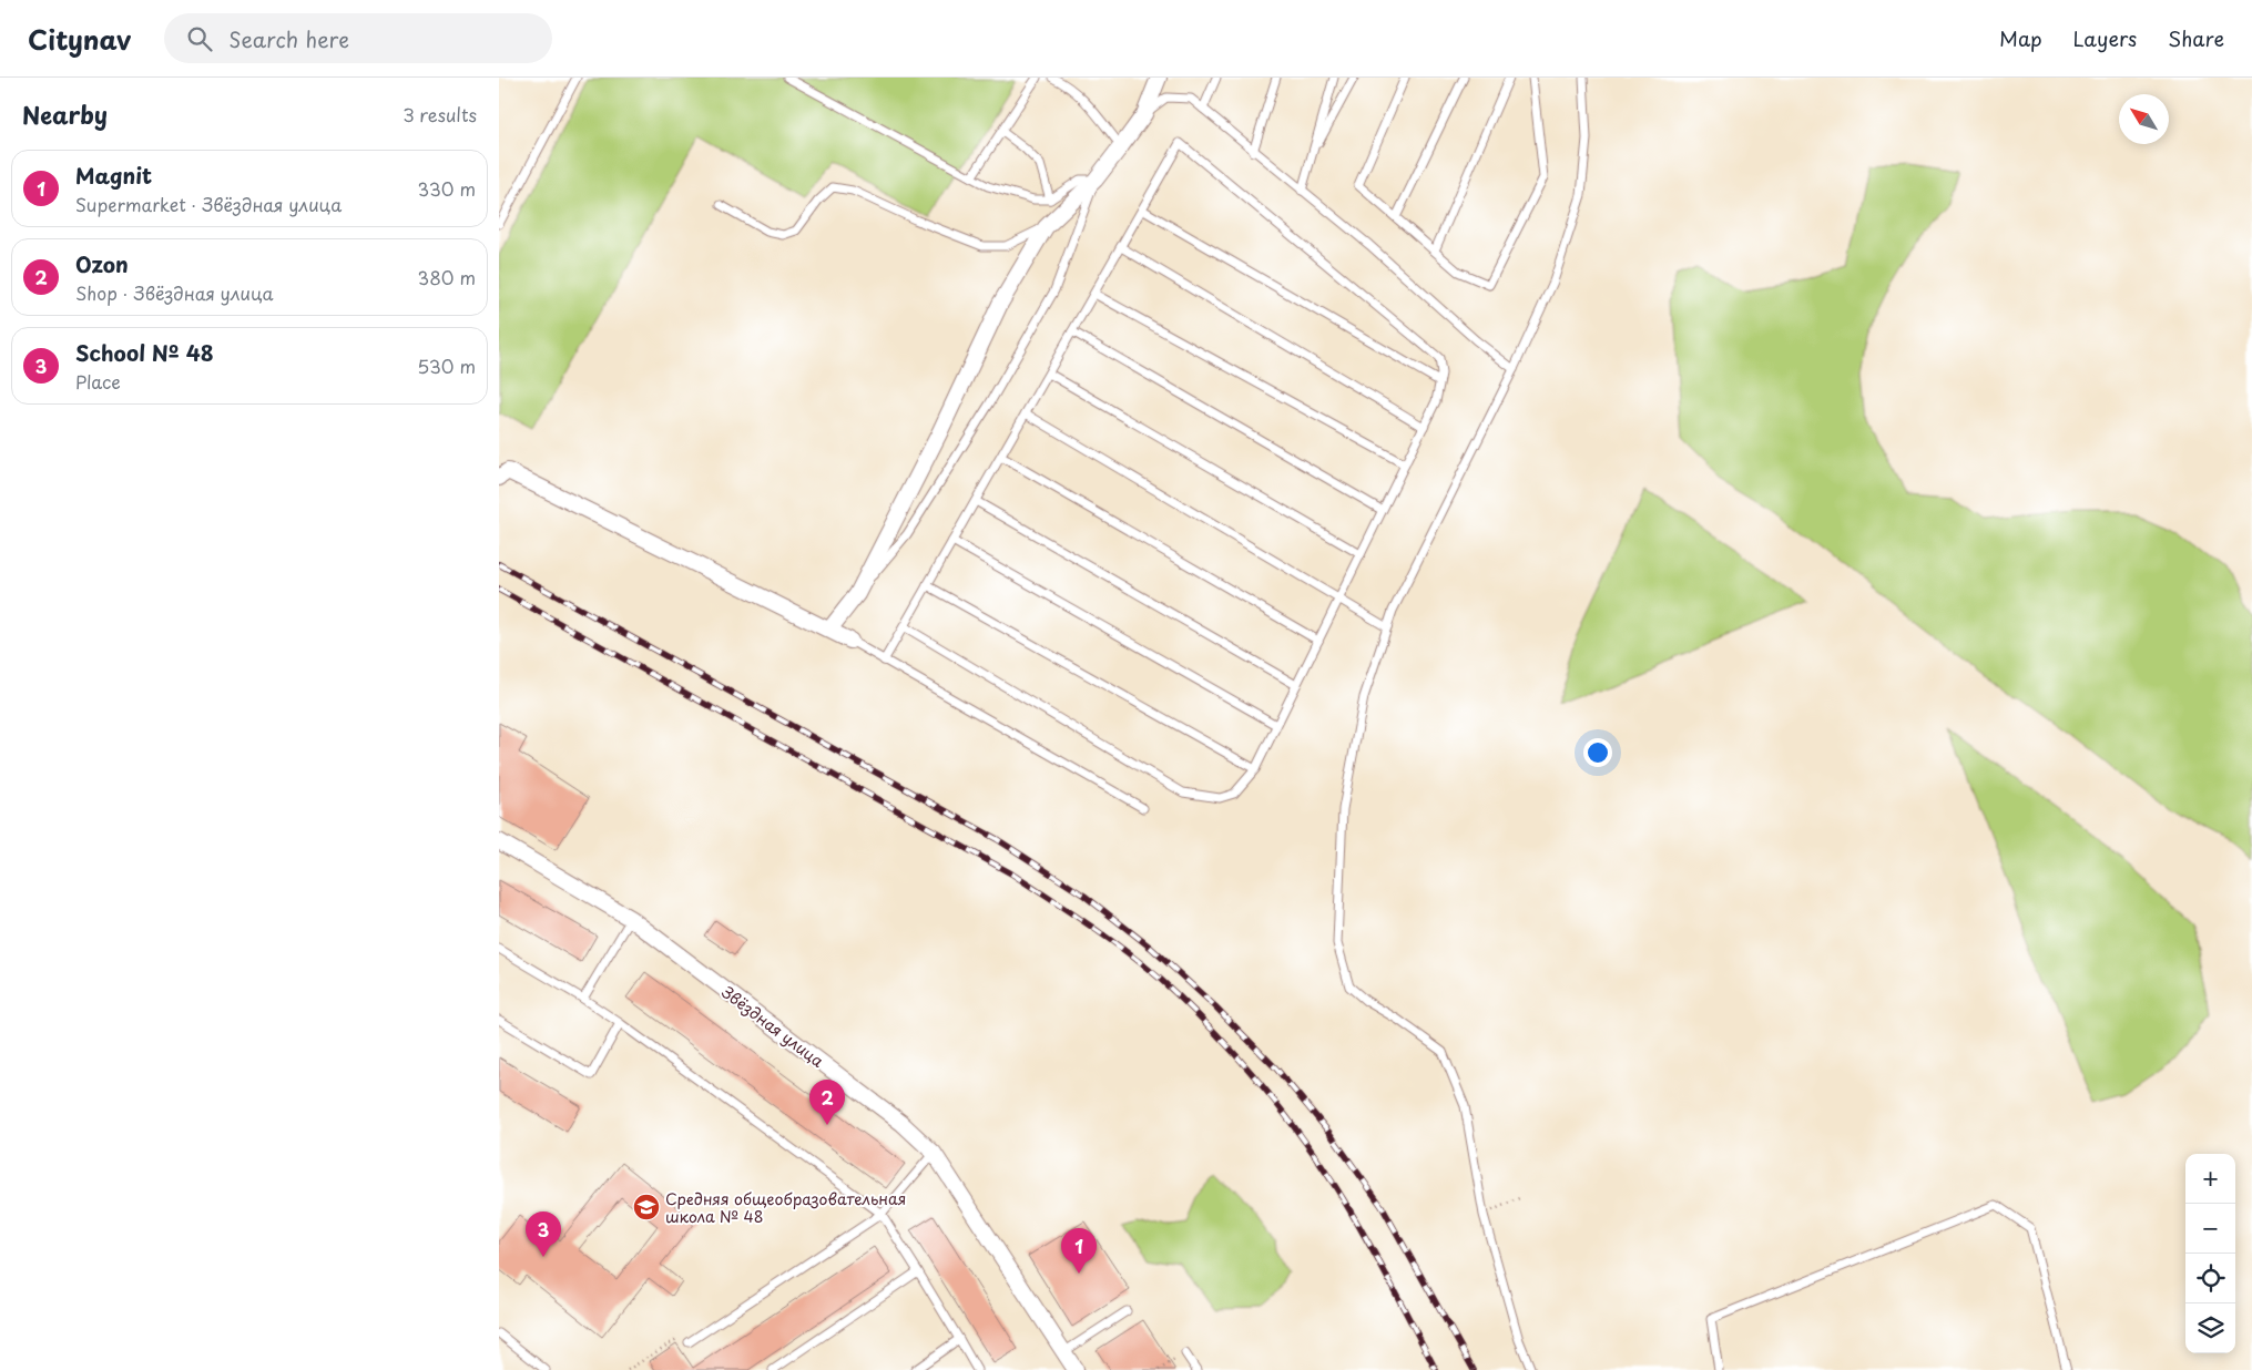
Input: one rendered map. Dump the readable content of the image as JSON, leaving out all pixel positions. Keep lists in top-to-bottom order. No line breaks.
{"streets":{"street":["Звёздная улица"]},"places":{"school or university":["Средняя общеобразовательная школа № 48"]},"north":"top left","page":{"header":"Citynav","search":"Search here","nav":["Map","Layers","Share"],"heading":["Nearby","3 results"],"list":[{"mark":"1","name":"Magnit","note":"Supermarket · Звёздная улица","value":"330 m"},{"mark":"2","name":"Ozon","note":"Shop · Звёздная улица","value":"380 m"},{"mark":"3","name":"School № 48","note":"Place","value":"530 m"}],"pins":["2","3","1"],"map_buttons":["+","−"]}}
